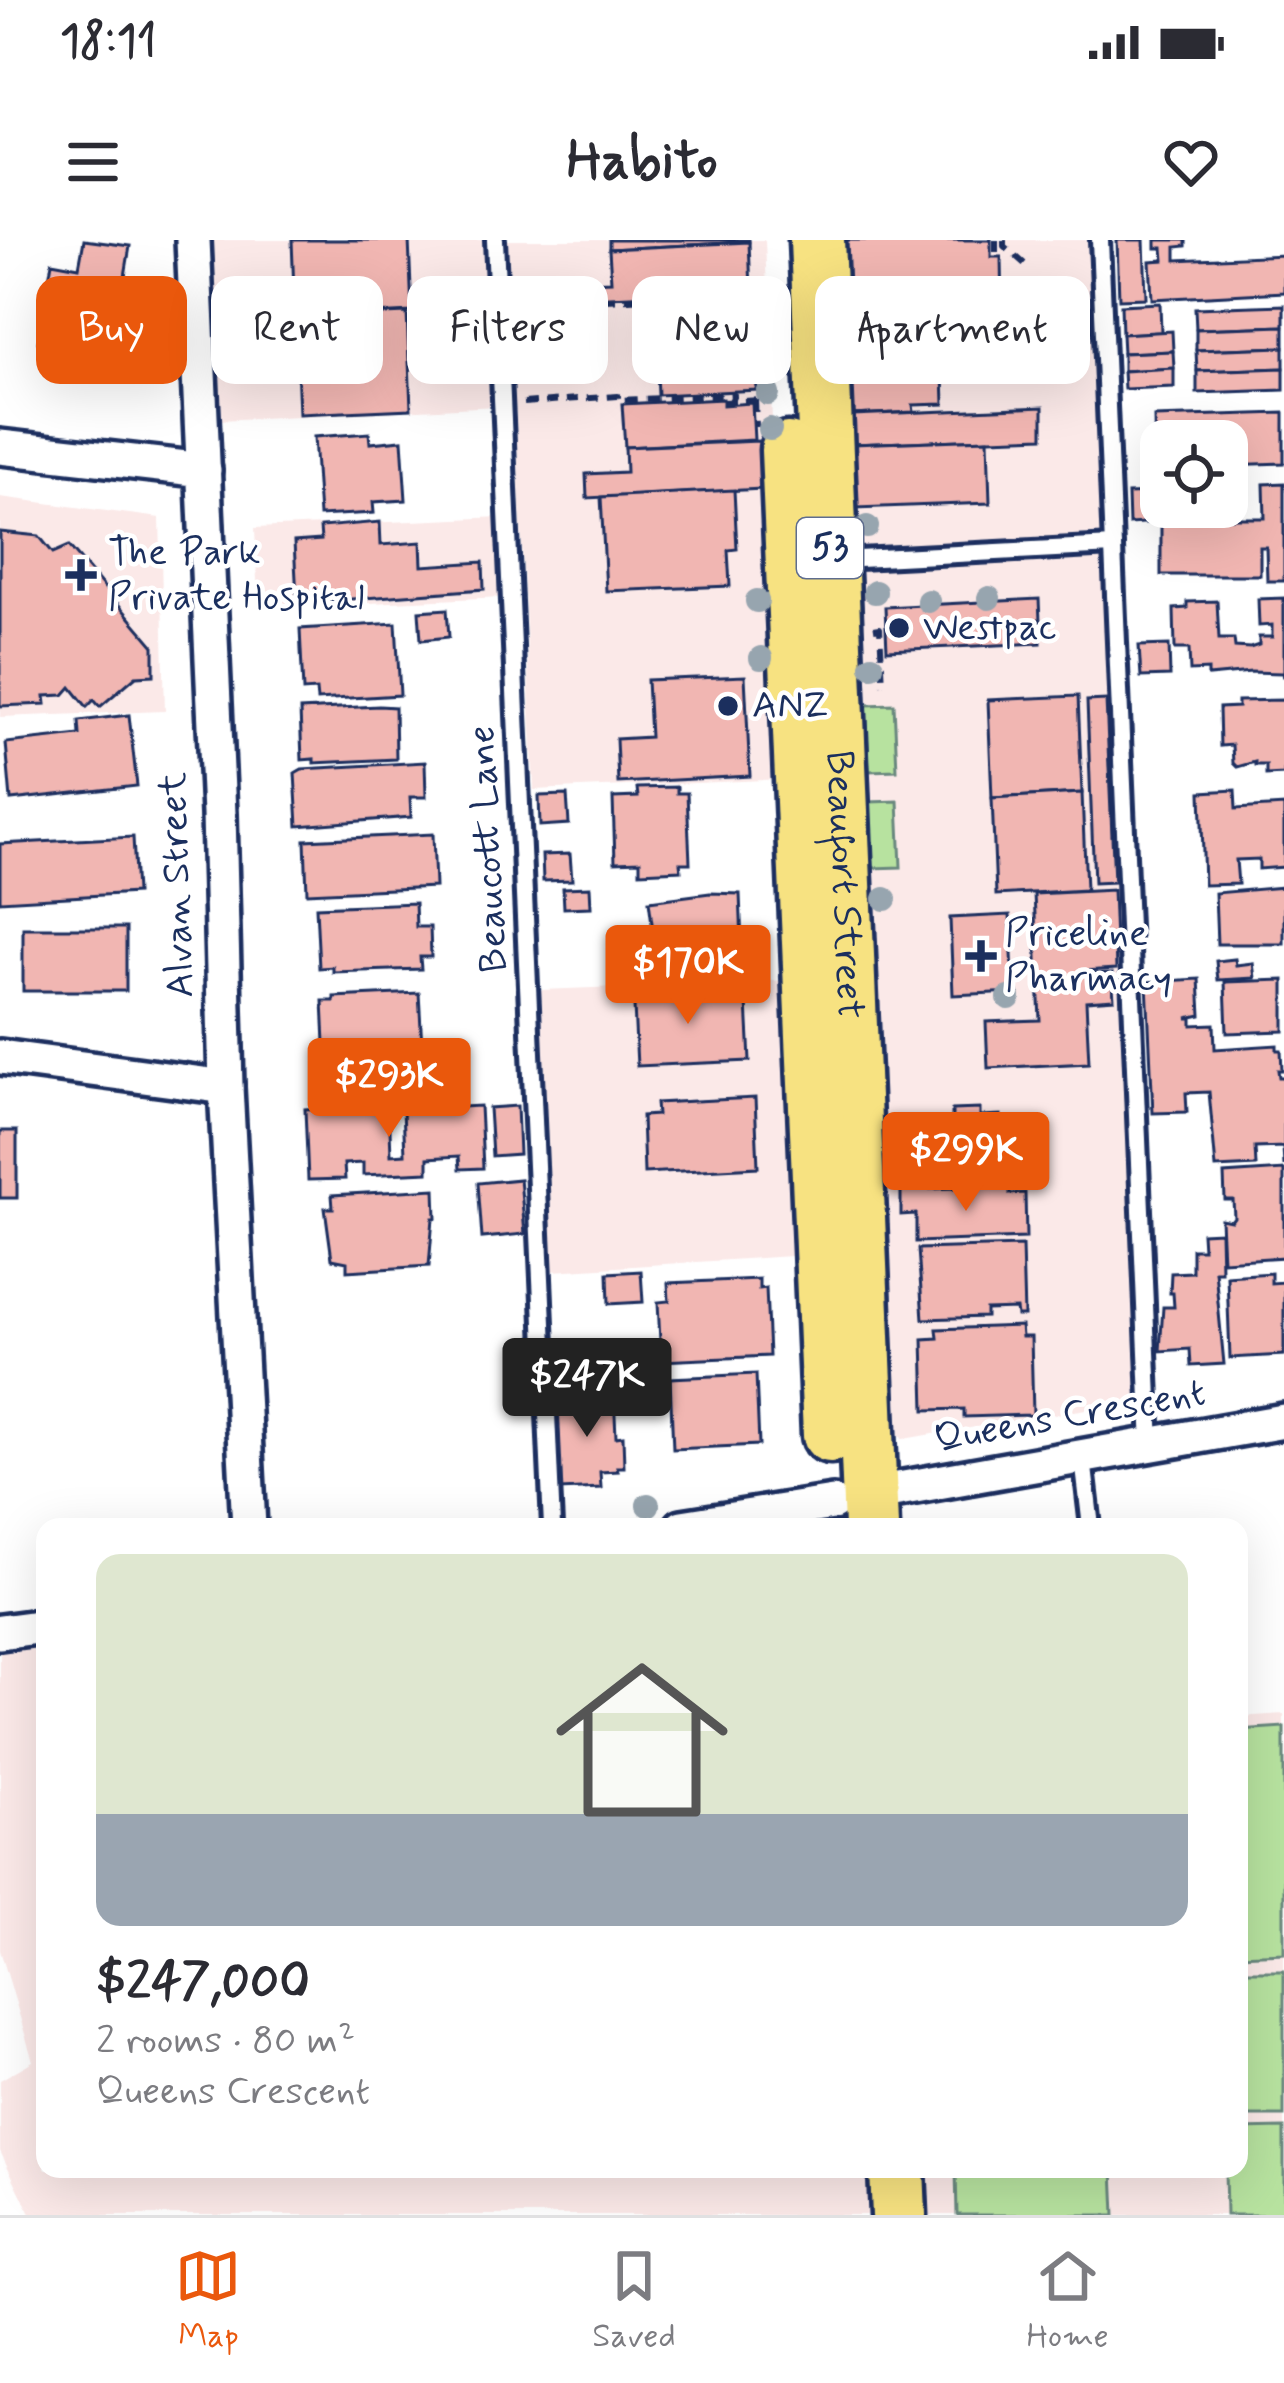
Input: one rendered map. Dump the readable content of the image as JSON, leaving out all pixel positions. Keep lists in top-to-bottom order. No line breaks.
{"streets":{"main road":["53","Beaufort Street"],"street":["Alvan Street","Queens Crescent"],"lane":["Beaucott Lane"]},"crossings":[["Beaufort Street","Queens Crescent"]],"places":{"health":["The Park Private Hospital","Priceline Pharmacy"],"other":["Westpac","ANZ"]},"page":{"status":"18:11","header":"Habito","chip":["Buy","Rent","Filters","New","Apartment"],"price":["$170K","$293K","$299K","$247K"],"list":[{"name":"$247,000","note":"2 rooms · 80 m² · Queens Crescent"}],"tabs":["Map","Saved","Home"]}}
